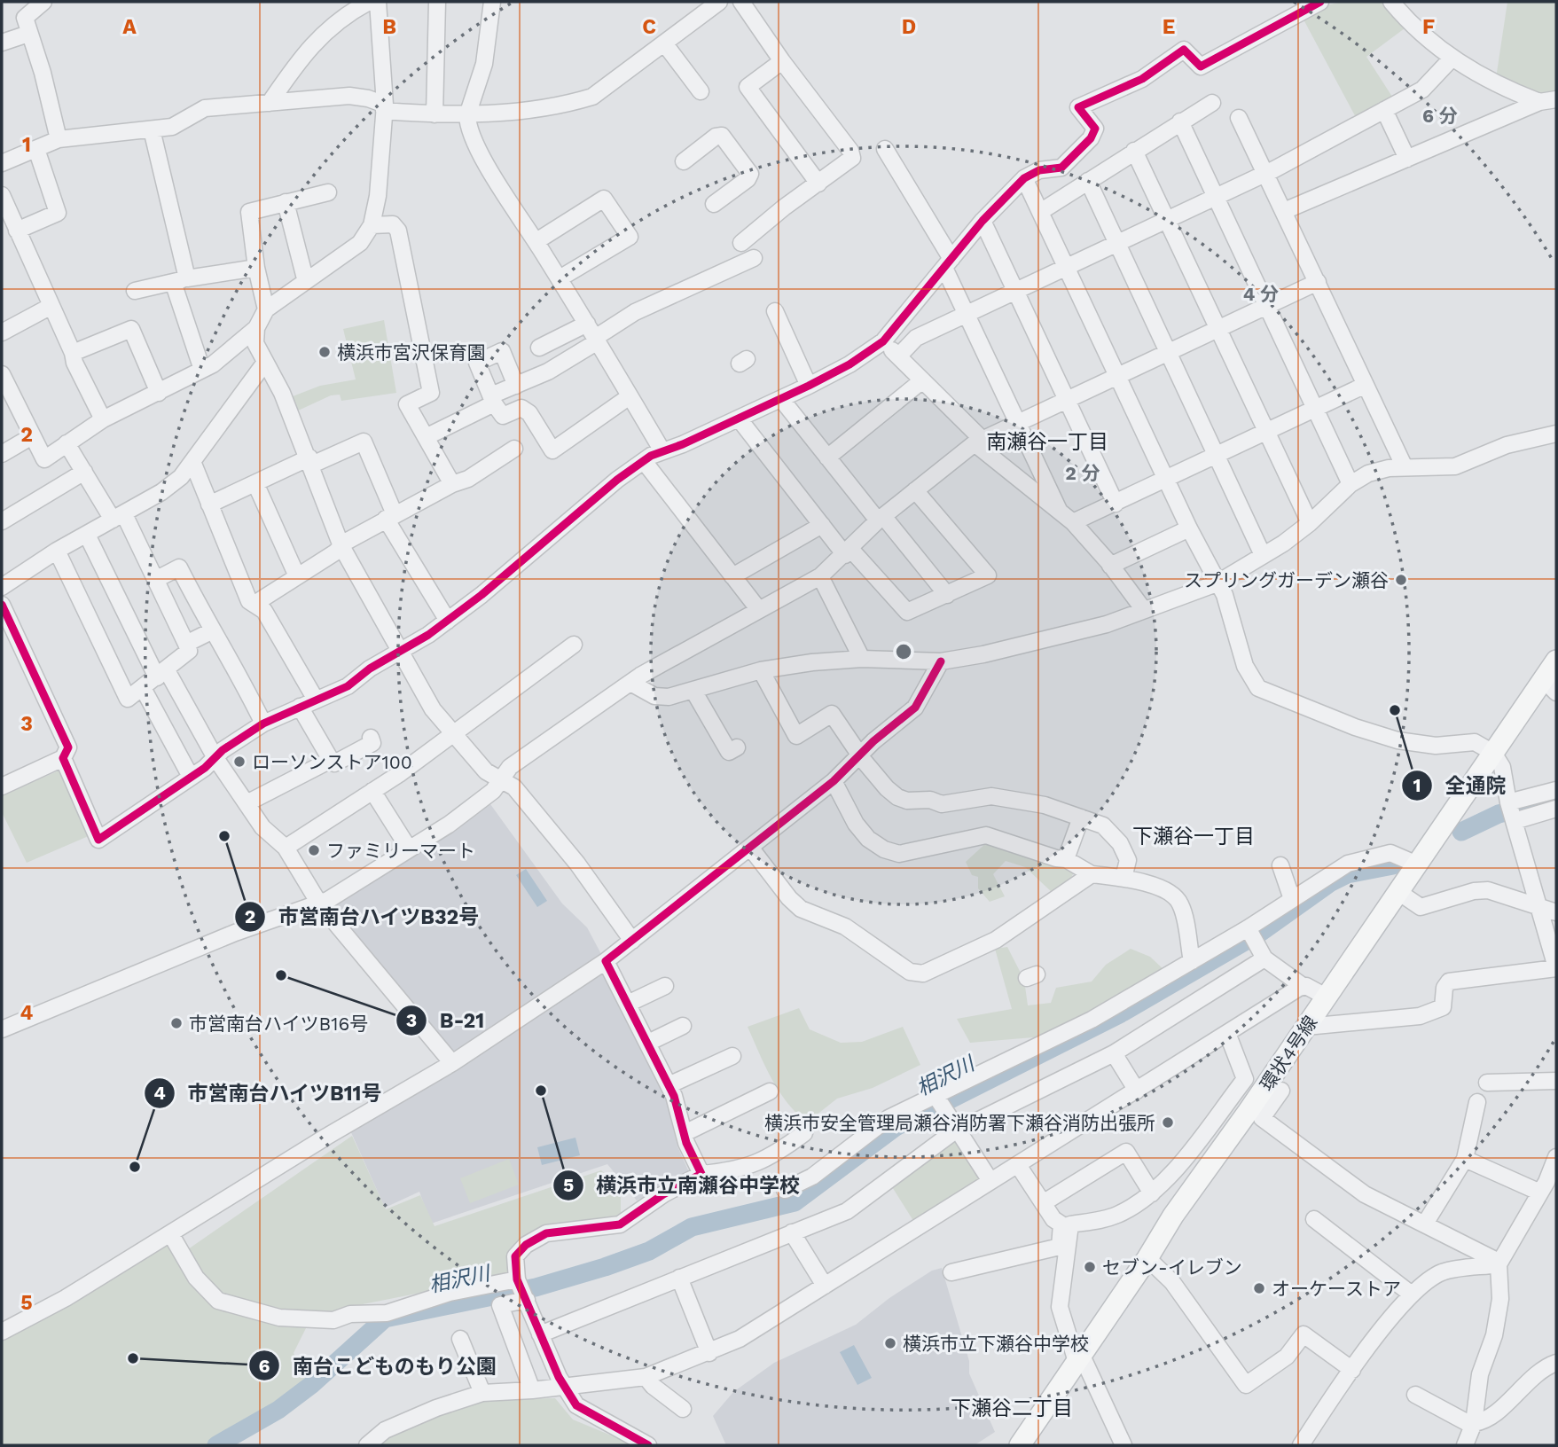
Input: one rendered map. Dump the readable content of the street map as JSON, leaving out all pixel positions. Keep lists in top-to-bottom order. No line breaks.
{"streets":{"main road":["環状4号線"]},"districts":["南瀬谷一丁目","下瀬谷一丁目","下瀬谷二丁目"],"water":["相沢川"],"places":["横浜市宮沢保育園","スプリングガーデン瀬谷","全通院","ローソンストア100","市営南台ハイツB32号","ファミリーマート","B-21","市営南台ハイツB16号","横浜市立南瀬谷中学校","横浜市安全管理局瀬谷消防署下瀬谷消防出張所","市営南台ハイツB11号","セブン-イレブン","オーケーストア","横浜市立下瀬谷中学校","南台こどものもり公園"],"grid":{"columns":["A","B","C","D","E","F"],"rows":["1","2","3","4","5"]},"rings":["6 分","4 分","2 分"]}
